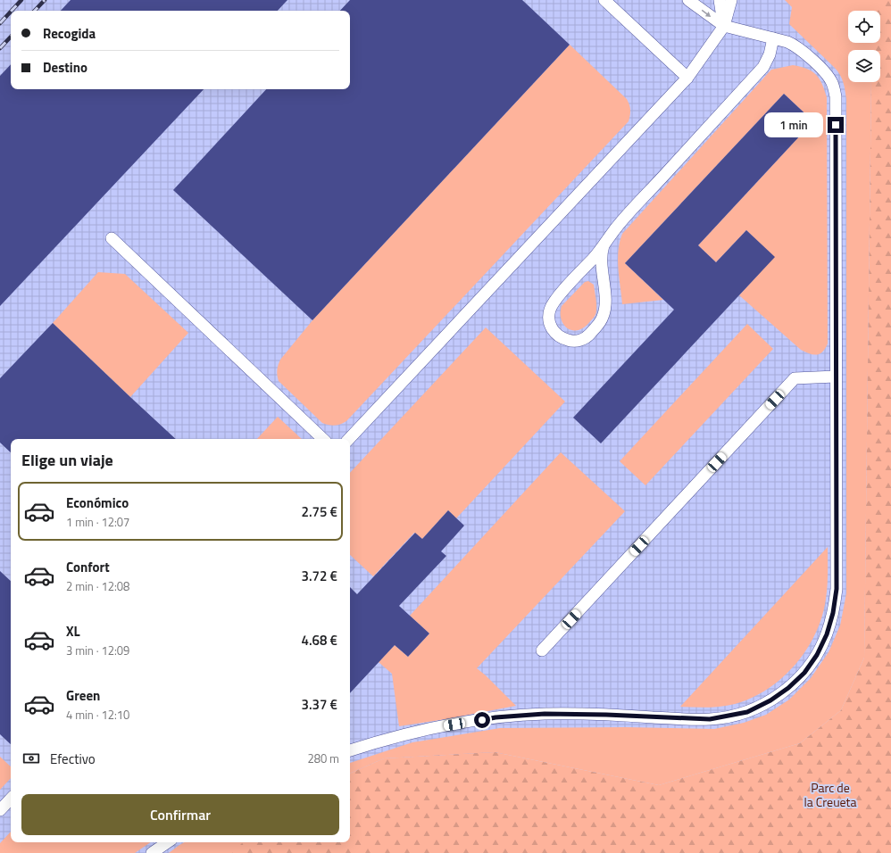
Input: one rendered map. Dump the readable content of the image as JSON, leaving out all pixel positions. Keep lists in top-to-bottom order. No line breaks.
{"parks":["Parc de la Creueta"],"page":{"banner":["Recogida","Destino"],"bubble":"1 min","heading":"Elige un viaje","list":[{"name":"Económico","note":"1 min · 12:07","value":"2.75 €"},{"name":"Confort","note":"2 min · 12:08","value":"3.72 €"},{"name":"XL","note":"3 min · 12:09","value":"4.68 €"},{"name":"Green","note":"4 min · 12:10","value":"3.37 €"}],"pay":["Efectivo","280 m"],"buttons":"Confirmar"}}
